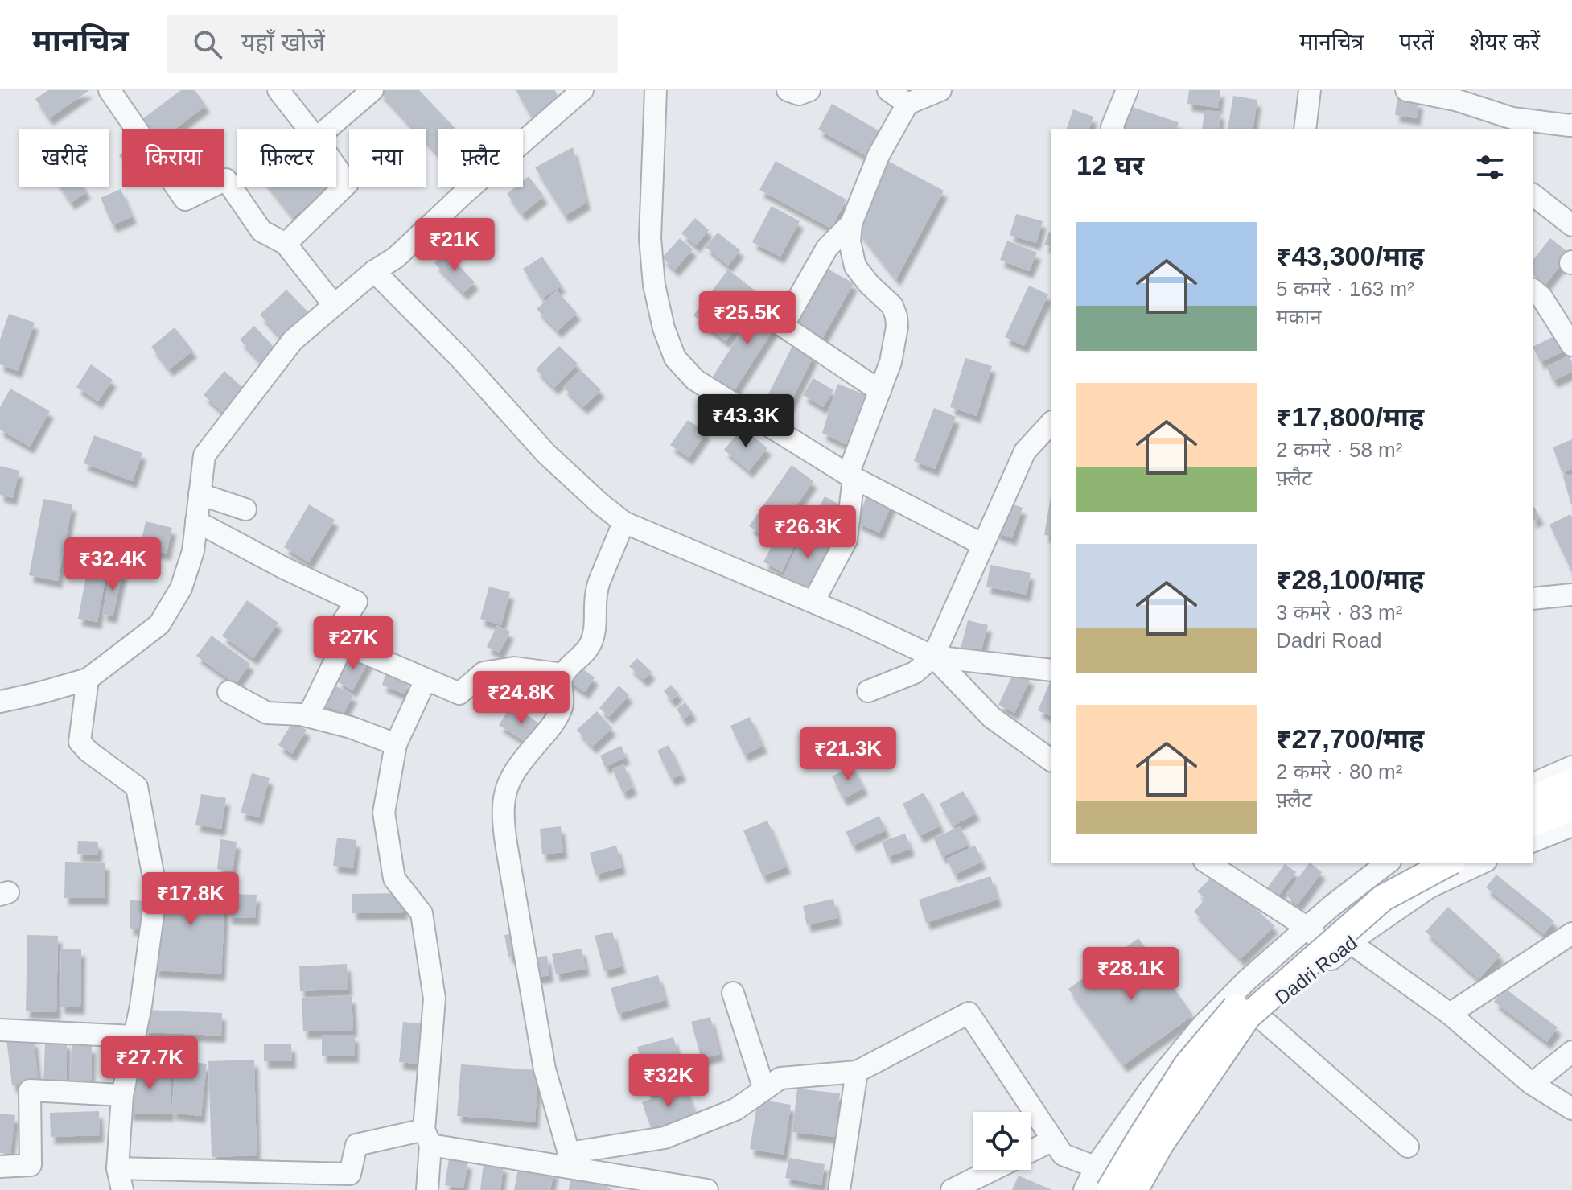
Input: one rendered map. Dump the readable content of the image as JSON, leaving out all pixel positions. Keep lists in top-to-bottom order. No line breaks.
{"streets":{"street":["Dadri Road"]},"page":{"header":"मानचित्र","search":"यहाँ खोजें","nav":["मानचित्र","परतें","शेयर करें"],"chip":["खरीदें","किराया","फ़िल्टर","नया","फ़्लैट"],"heading":"12 घर","list":[{"name":"₹43,300/माह","note":"5 कमरे · 163 m² · मकान"},{"name":"₹17,800/माह","note":"2 कमरे · 58 m² · फ़्लैट"},{"name":"₹28,100/माह","note":"3 कमरे · 83 m² · Dadri Road"},{"name":"₹27,700/माह","note":"2 कमरे · 80 m² · फ़्लैट"}],"price":["₹21K","₹25.5K","₹43.3K","₹26.3K","₹32.4K","₹27K","₹24.8K","₹21.3K","₹17.8K","₹28.1K","₹27.7K","₹32K"]}}
